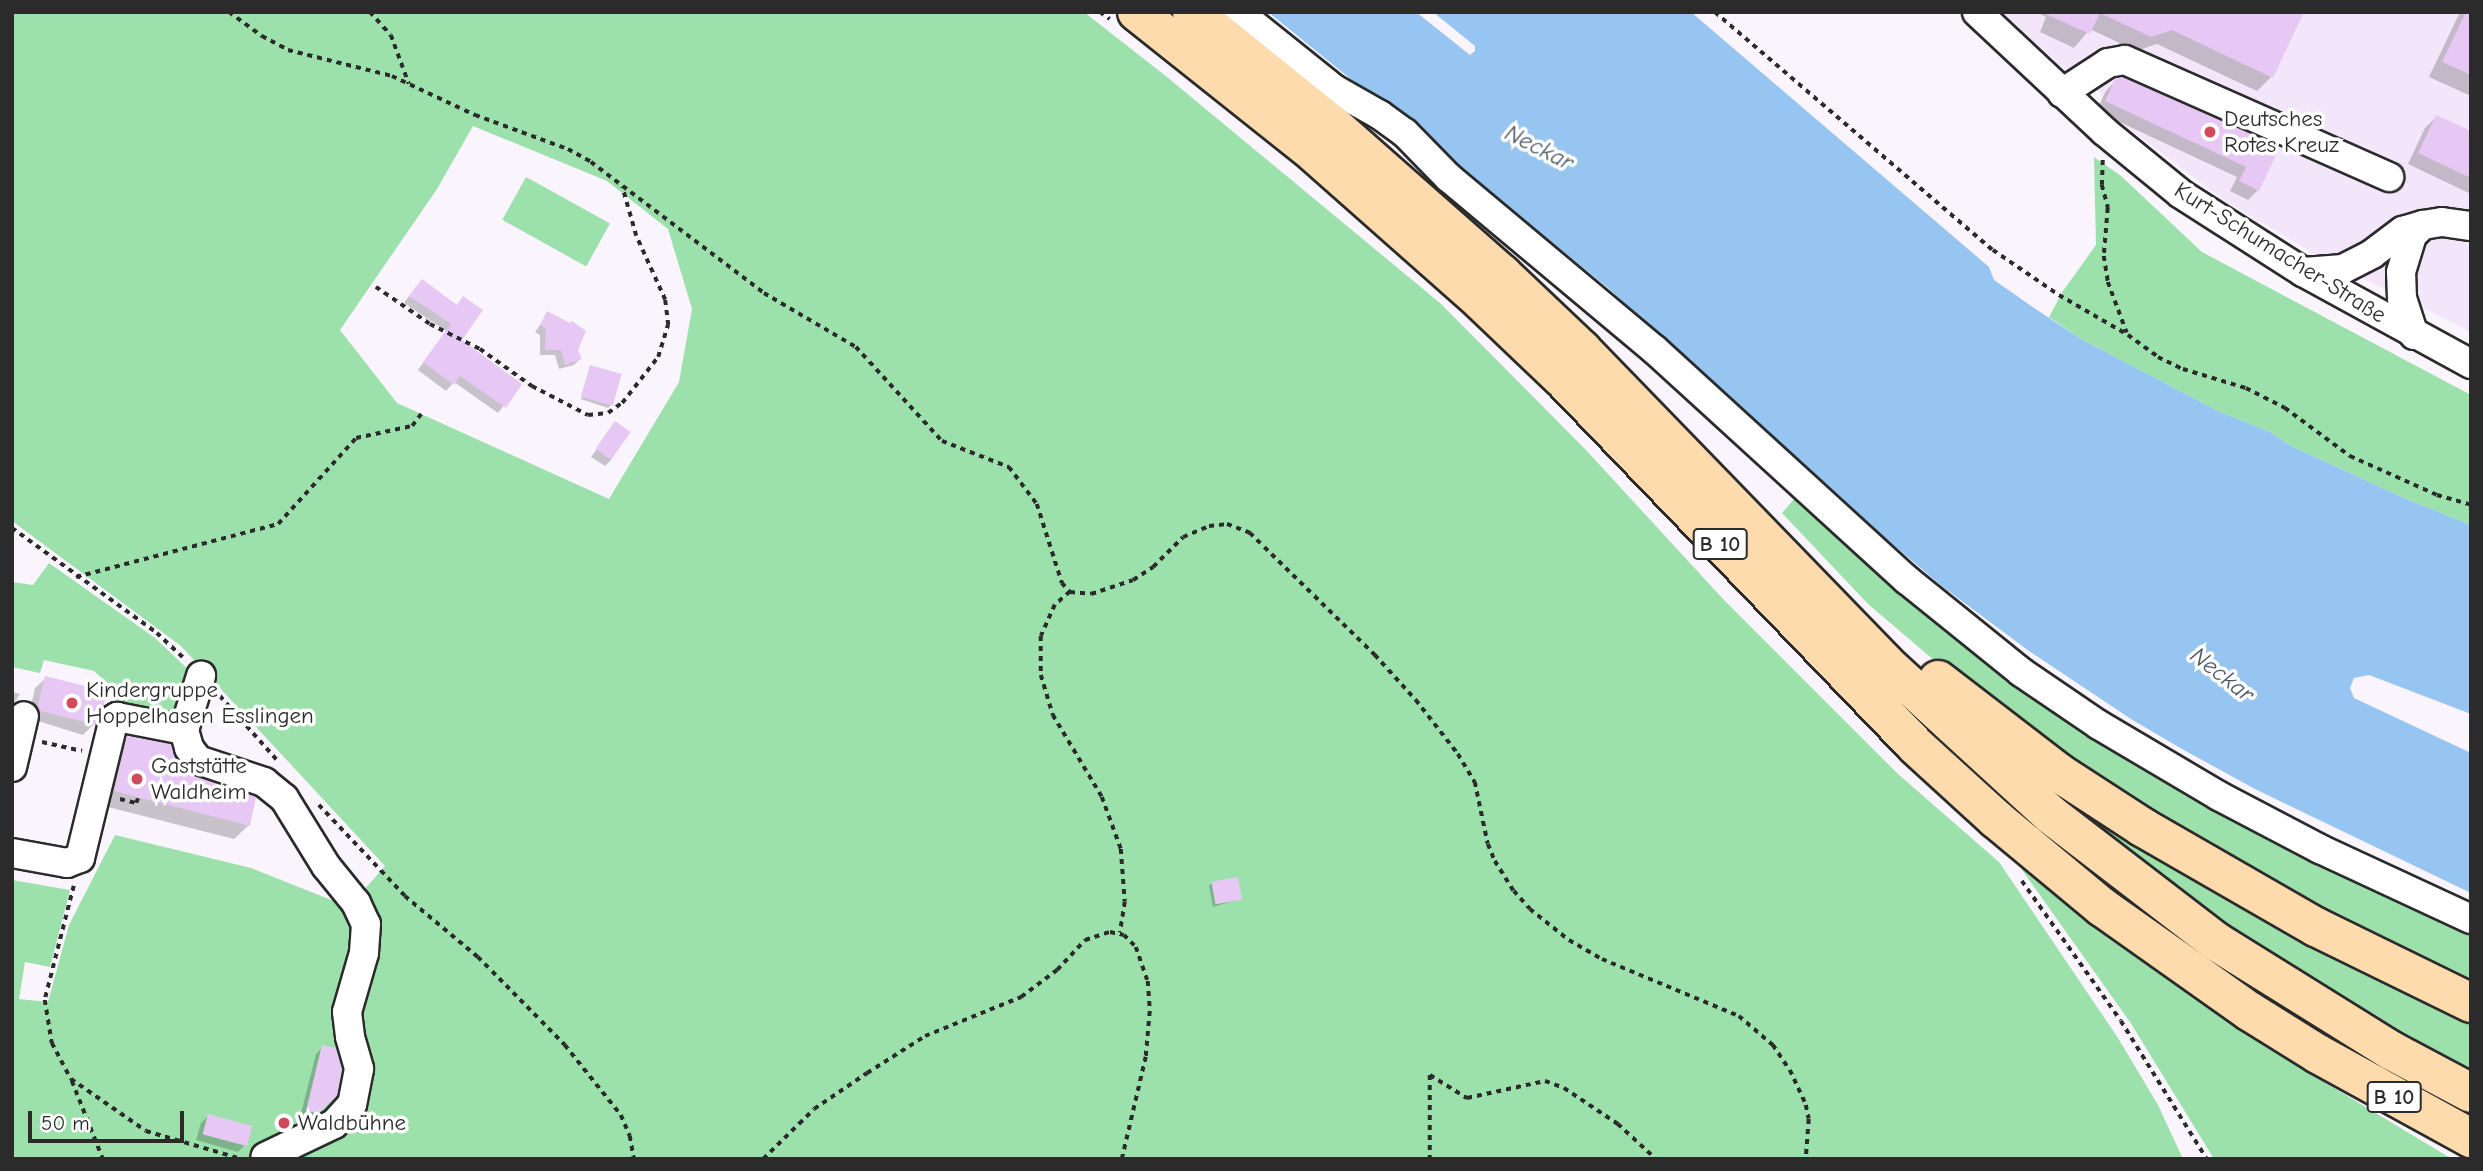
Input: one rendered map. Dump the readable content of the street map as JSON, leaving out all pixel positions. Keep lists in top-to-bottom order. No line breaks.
{"streets":{"highway":["B 10"],"street":["Kurt-Schumacher-Straße"]},"water":["Neckar"],"places":["Deutsches Rotes Kreuz","Kindergruppe Hoppelhasen Esslingen","Gaststätte Waldheim","Waldbühne"],"scale_bar":"50 m"}
